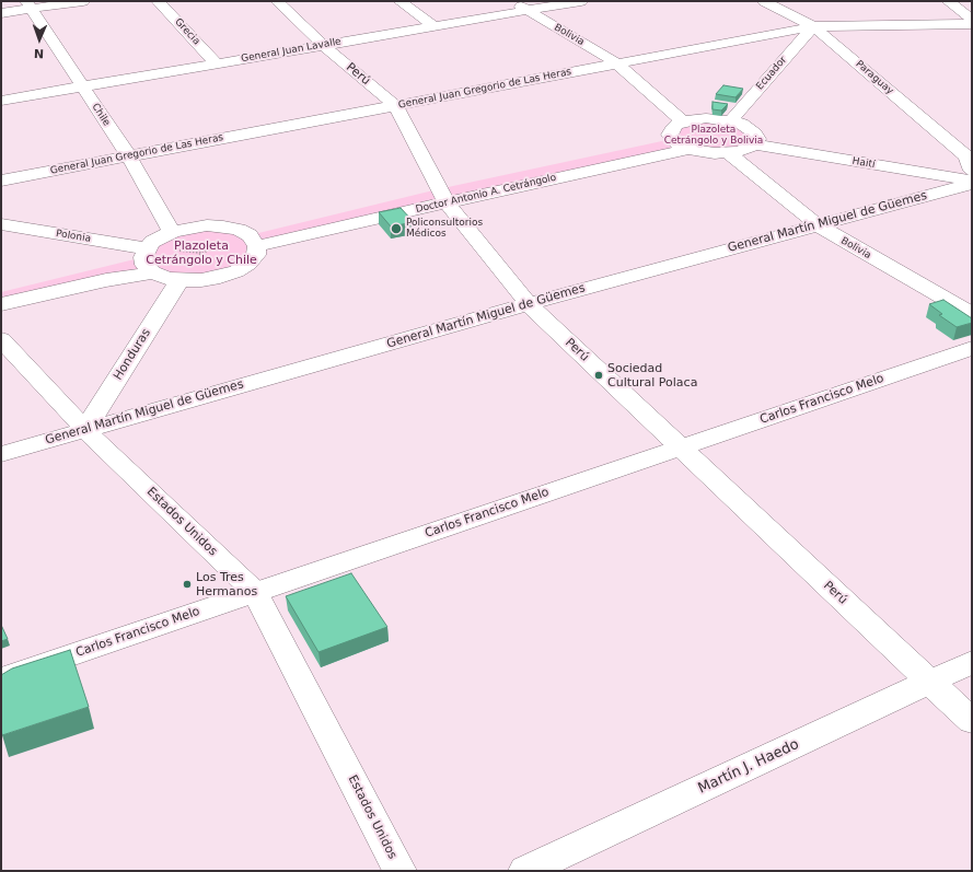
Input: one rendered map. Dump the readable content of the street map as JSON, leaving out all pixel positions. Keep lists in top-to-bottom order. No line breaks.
{"streets":{"street":["Grecia","Bolivia","General Juan Lavalle","Ecuador","Perú","Paraguay","General Juan Gregorio de Las Heras","Chile","Haití","Doctor Antonio A. Cetrángolo","General Martín Miguel de Güemes","Polonia","Honduras","Carlos Francisco Melo","Estados Unidos","Martín J. Haedo"]},"crossings":[["Grecia","General Juan Lavalle"],["Bolivia","General Juan Lavalle"],["Bolivia","General Juan Gregorio de Las Heras"],["Bolivia","General Martín Miguel de Güemes"],["General Juan Lavalle","Perú"],["General Juan Lavalle","Chile"],["Ecuador","Paraguay"],["Ecuador","General Juan Gregorio de Las Heras"],["Perú","General Juan Gregorio de Las Heras"],["Perú","Doctor Antonio A. Cetrángolo"],["Perú","General Martín Miguel de Güemes"],["Perú","Carlos Francisco Melo"],["Perú","Martín J. Haedo"],["Paraguay","General Juan Gregorio de Las Heras"],["General Juan Gregorio de Las Heras","Chile"],["Haití","General Martín Miguel de Güemes"],["Doctor Antonio A. Cetrángolo","Polonia"],["General Martín Miguel de Güemes","Honduras"],["General Martín Miguel de Güemes","Estados Unidos"],["Polonia","Honduras"],["Honduras","Estados Unidos"],["Carlos Francisco Melo","Estados Unidos"]],"parks":["Plazoleta Cetrángolo y Bolivia","Plazoleta Cetrángolo y Chile"],"places":["Policonsultorios Médicos","Sociedad Cultural Polaca","Los Tres Hermanos"],"north":"bottom"}
